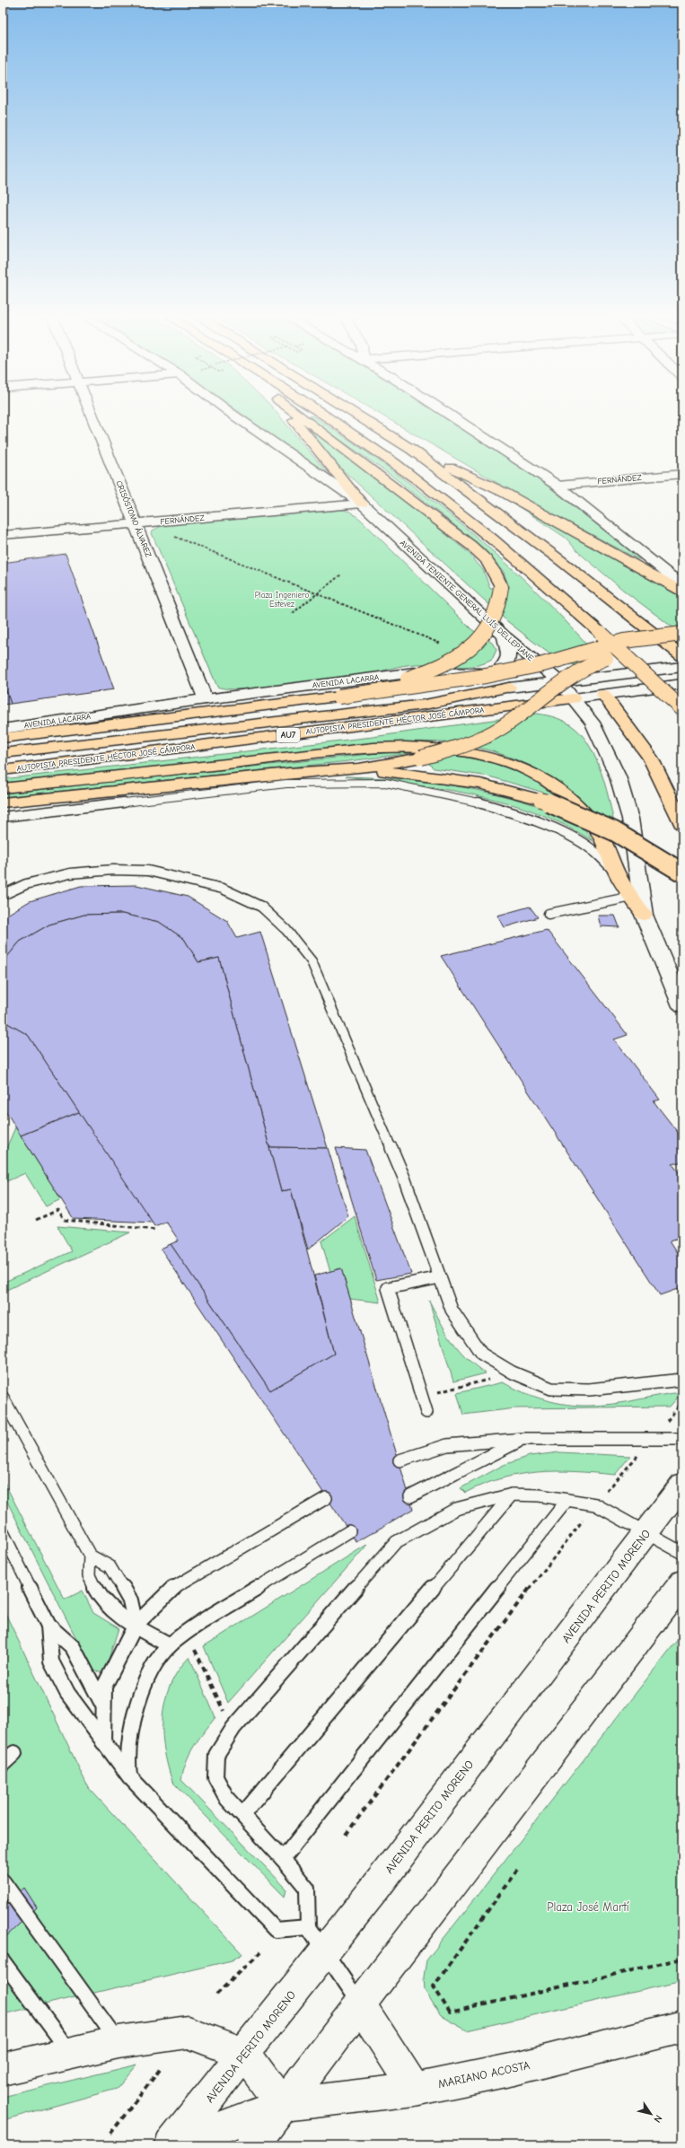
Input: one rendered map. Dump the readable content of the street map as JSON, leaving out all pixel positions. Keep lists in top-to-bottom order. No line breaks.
{"streets":{"highway":["AUTOPISTA PRESIDENTE HÉCTOR JOSÉ CÁMPORA","AU7"],"street":["FERNÁNDEZ","CRISÓSTOMO ÁLVAREZ","AVENIDA TENIENTE GENERAL LUÍS DELLEPIANE","AVENIDA LACARRA","AVENIDA PERITO MORENO","MARIANO ACOSTA"]},"crossings":[["FERNÁNDEZ","CRISÓSTOMO ÁLVAREZ"],["FERNÁNDEZ","AVENIDA TENIENTE GENERAL LUÍS DELLEPIANE"],["CRISÓSTOMO ÁLVAREZ","AVENIDA LACARRA"],["AVENIDA TENIENTE GENERAL LUÍS DELLEPIANE","AUTOPISTA PRESIDENTE HÉCTOR JOSÉ CÁMPORA"],["AVENIDA PERITO MORENO","MARIANO ACOSTA"]],"parks":["Plaza Ingeniero Estevez","Plaza José Martí"],"north":"bottom right"}
